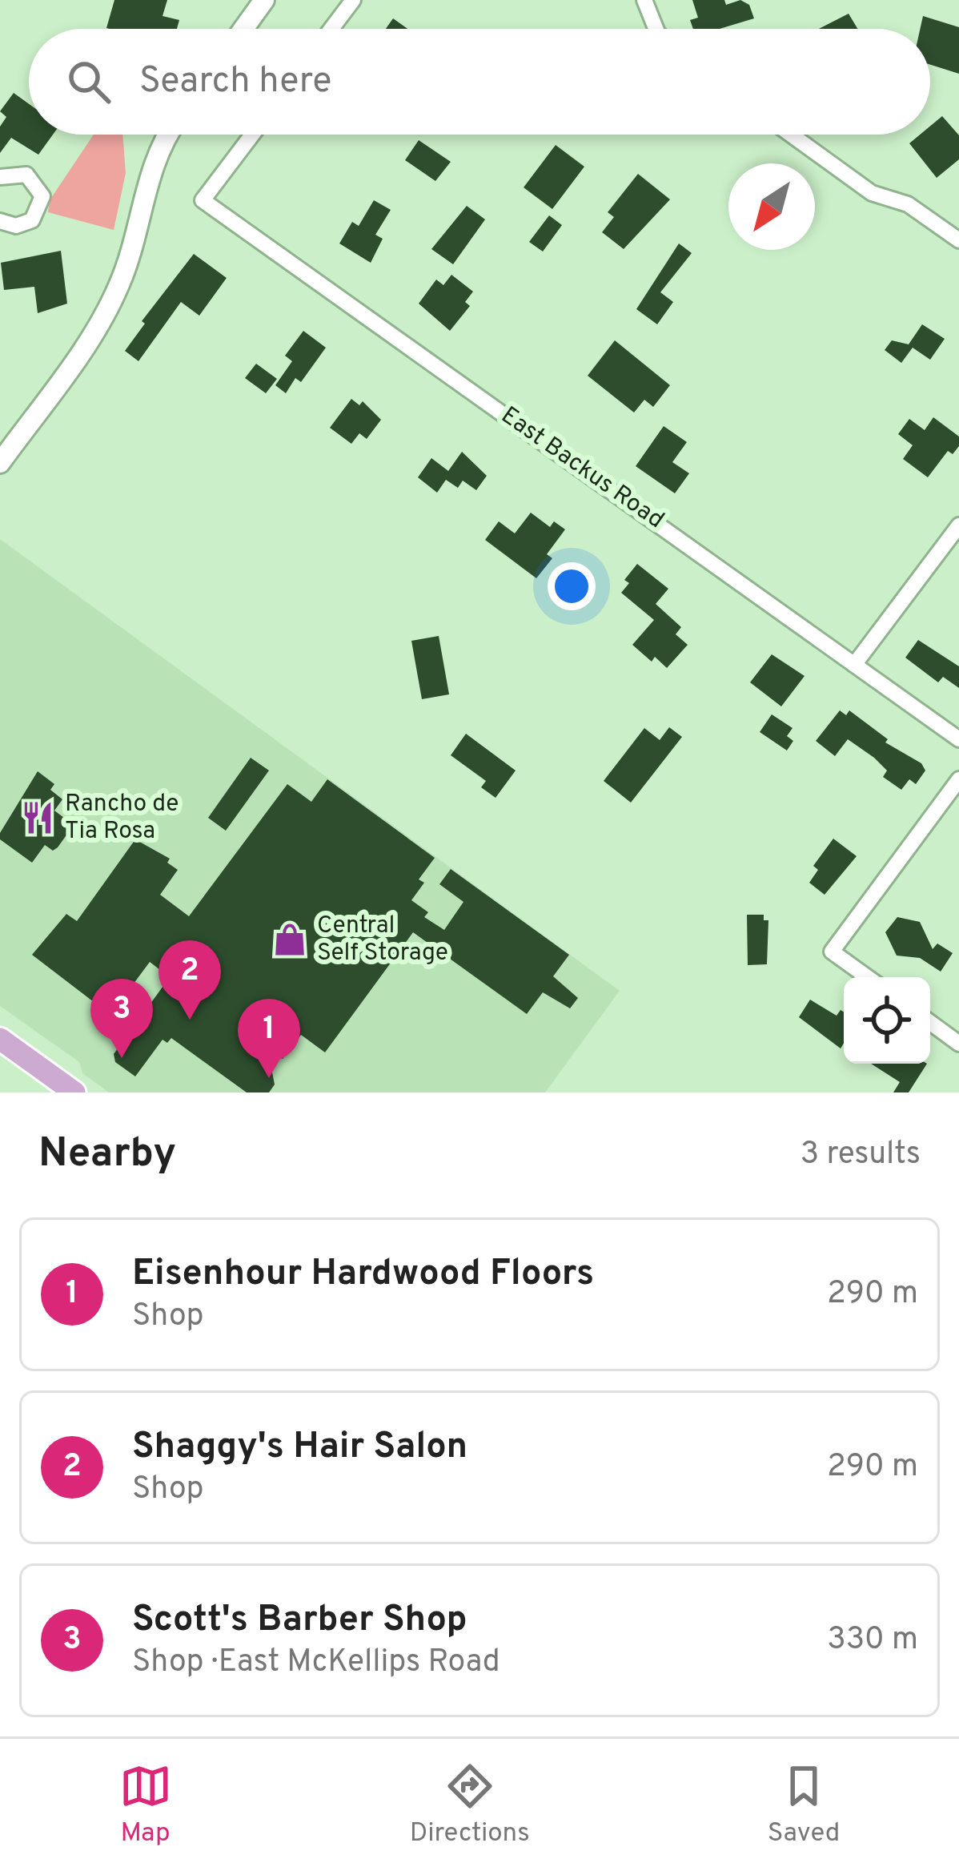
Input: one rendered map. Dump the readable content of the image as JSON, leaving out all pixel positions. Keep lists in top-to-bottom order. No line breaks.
{"streets":{"street":["East Backus Road"]},"places":{"restaurant":["Rancho de Tia Rosa"],"shop":["Central Self Storage"]},"north":"bottom left","page":{"search":"Search here","pins":["2","3","1"],"heading":["Nearby","3 results"],"list":[{"mark":"1","name":"Eisenhour Hardwood Floors","note":"Shop","value":"290 m"},{"mark":"2","name":"Shaggy's Hair Salon","note":"Shop","value":"290 m"},{"mark":"3","name":"Scott's Barber Shop","note":"Shop · East McKellips Road","value":"330 m"}],"nav":["Map","Directions","Saved"]}}
